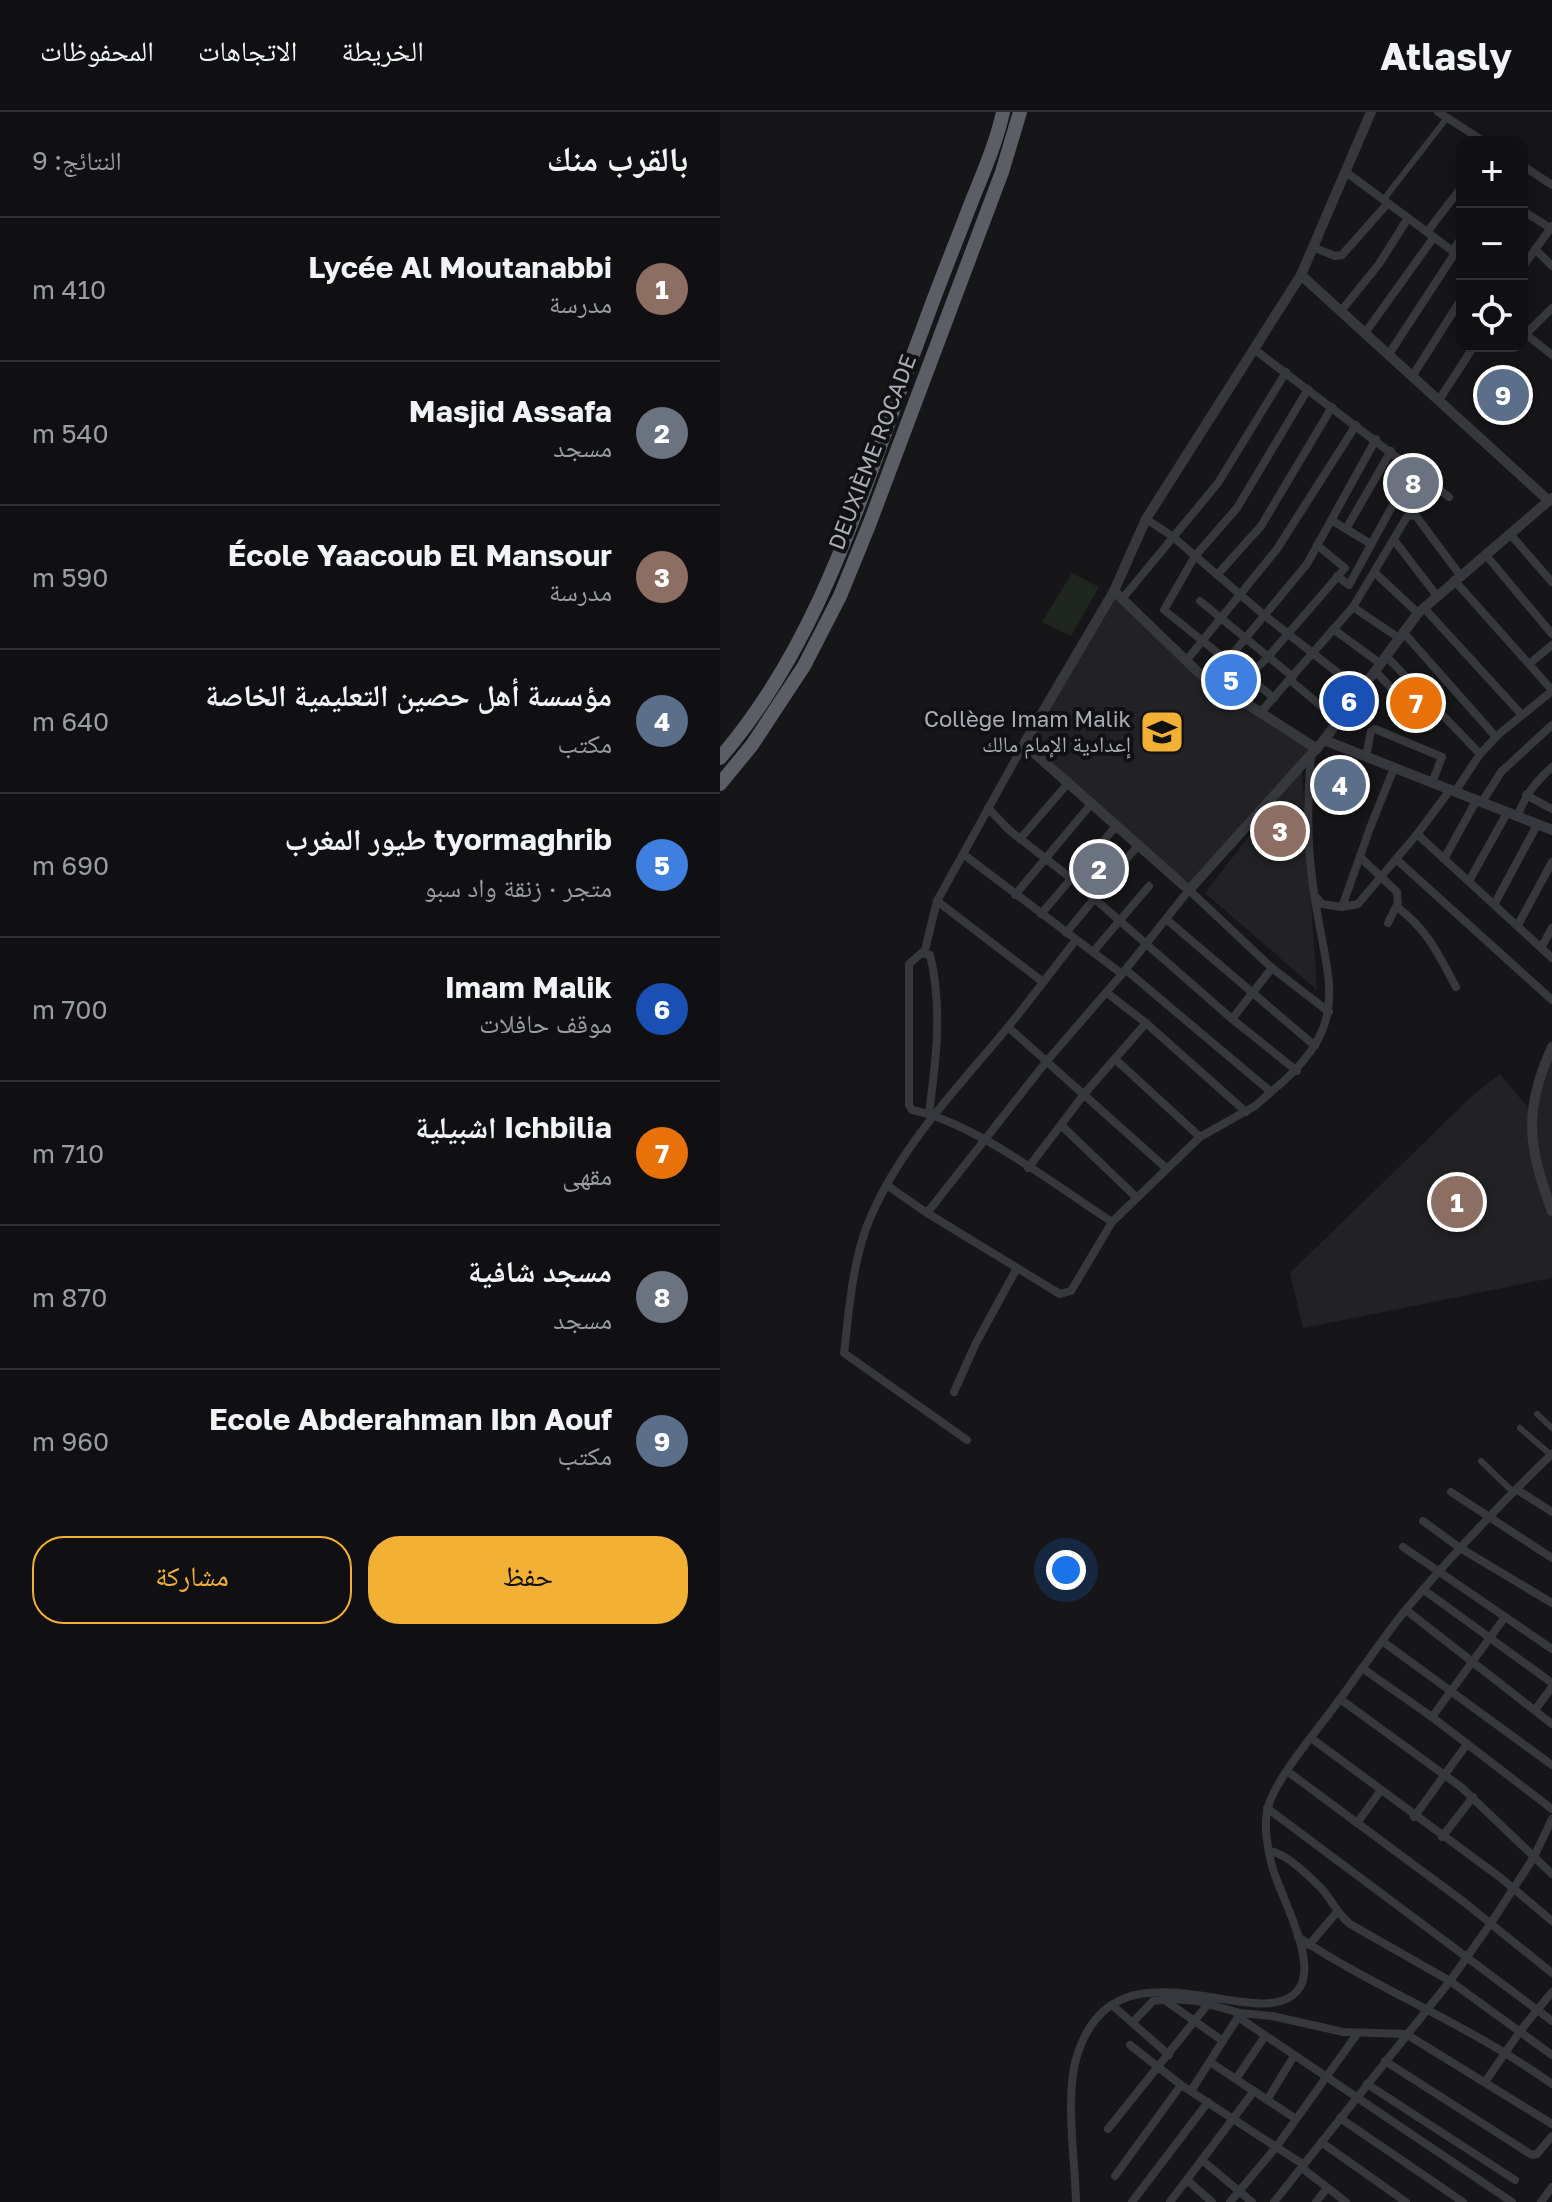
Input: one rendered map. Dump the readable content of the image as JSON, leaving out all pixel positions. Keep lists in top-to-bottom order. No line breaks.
{"streets":{"highway":["DEUXIÈME ROCADE"]},"places":{"school or university":["Collège Imam Malik إعدادية الإمام مالك"]},"page":{"header":"Atlasly","nav":["الخريطة","الاتجاهات","المحفوظات"],"heading":["بالقرب منك","النتائج: 9"],"map_buttons":["+","−"],"list":[{"mark":"1","name":"Lycée Al Moutanabbi","note":"مدرسة","value":"410 m"},{"mark":"2","name":"Masjid Assafa","note":"مسجد","value":"540 m"},{"mark":"3","name":"École Yaacoub El Mansour","note":"مدرسة","value":"590 m"},{"mark":"4","name":"مؤسسة أهل حصين التعليمية الخاصة","note":"مكتب","value":"640 m"},{"mark":"5","name":"tyormaghrib طيور المغرب","note":"متجر · زنقة واد سبو","value":"690 m"},{"mark":"6","name":"Imam Malik","note":"موقف حافلات","value":"700 m"},{"mark":"7","name":"Ichbilia اشبيلية","note":"مقهى","value":"710 m"},{"mark":"8","name":"مسجد شافية","note":"مسجد","value":"870 m"},{"mark":"9","name":"Ecole Abderahman Ibn Aouf","note":"مكتب","value":"960 m"}],"pins":["9","8","5","6","7","4","3","2","1"],"buttons":["حفظ","مشاركة"]}}
